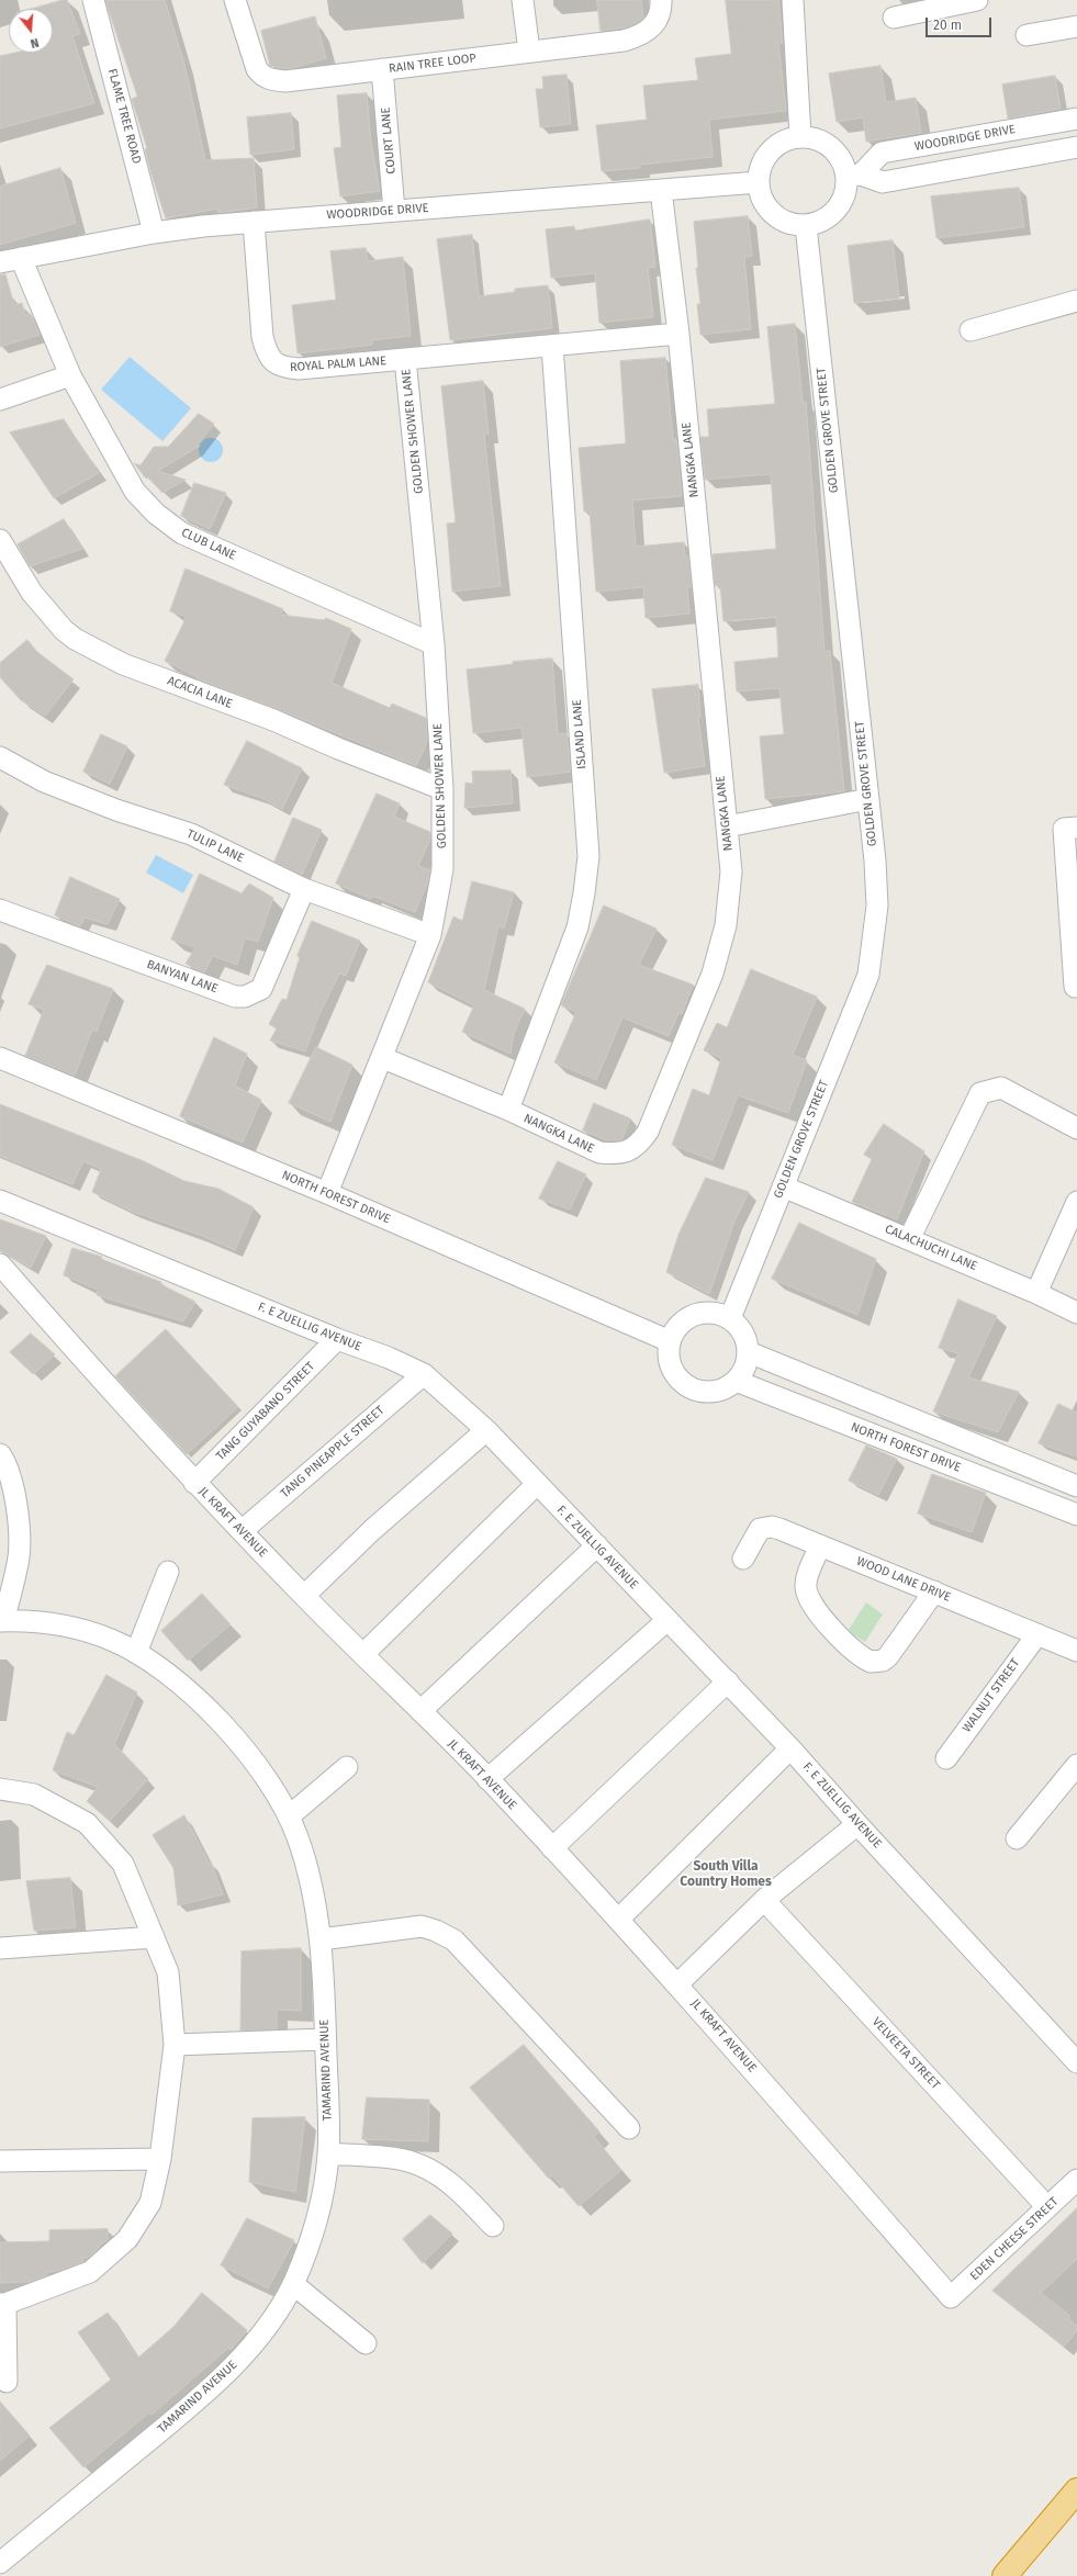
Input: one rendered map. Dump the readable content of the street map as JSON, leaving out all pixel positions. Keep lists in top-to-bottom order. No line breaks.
{"streets":{"street":["RAIN TREE LOOP","FLAME TREE ROAD","WOODRIDGE DRIVE","COURT LANE","ROYAL PALM LANE","GOLDEN GROVE STREET","GOLDEN SHOWER LANE","NANGKA LANE","CLUB LANE","ACACIA LANE","ISLAND LANE","TULIP LANE","BANYAN LANE","NORTH FOREST DRIVE","CALACHUCHI LANE","F. E ZUELLIG AVENUE","TANG GUYABANO STREET","TANG PINEAPPLE STREET","JL KRAFT AVENUE","WOOD LANE DRIVE","WALNUT STREET","VELVEETA STREET","TAMARIND AVENUE","EDEN CHEESE STREET"]},"crossings":[["RAIN TREE LOOP","COURT LANE"],["FLAME TREE ROAD","WOODRIDGE DRIVE"],["WOODRIDGE DRIVE","COURT LANE"],["WOODRIDGE DRIVE","ROYAL PALM LANE"],["WOODRIDGE DRIVE","GOLDEN GROVE STREET"],["WOODRIDGE DRIVE","NANGKA LANE"],["WOODRIDGE DRIVE","CLUB LANE"],["ROYAL PALM LANE","GOLDEN SHOWER LANE"],["ROYAL PALM LANE","NANGKA LANE"],["ROYAL PALM LANE","ISLAND LANE"],["GOLDEN GROVE STREET","NORTH FOREST DRIVE"],["GOLDEN GROVE STREET","CALACHUCHI LANE"],["GOLDEN SHOWER LANE","NANGKA LANE"],["GOLDEN SHOWER LANE","CLUB LANE"],["GOLDEN SHOWER LANE","ACACIA LANE"],["GOLDEN SHOWER LANE","TULIP LANE"],["GOLDEN SHOWER LANE","NORTH FOREST DRIVE"],["NANGKA LANE","ISLAND LANE"],["TULIP LANE","BANYAN LANE"],["F. E ZUELLIG AVENUE","TANG GUYABANO STREET"],["F. E ZUELLIG AVENUE","TANG PINEAPPLE STREET"],["TANG GUYABANO STREET","JL KRAFT AVENUE"],["TANG PINEAPPLE STREET","JL KRAFT AVENUE"],["JL KRAFT AVENUE","EDEN CHEESE STREET"],["WOOD LANE DRIVE","WALNUT STREET"],["VELVEETA STREET","EDEN CHEESE STREET"]],"districts":["South Villa Country Homes"],"scale_bar":"20 m","north":"bottom"}
